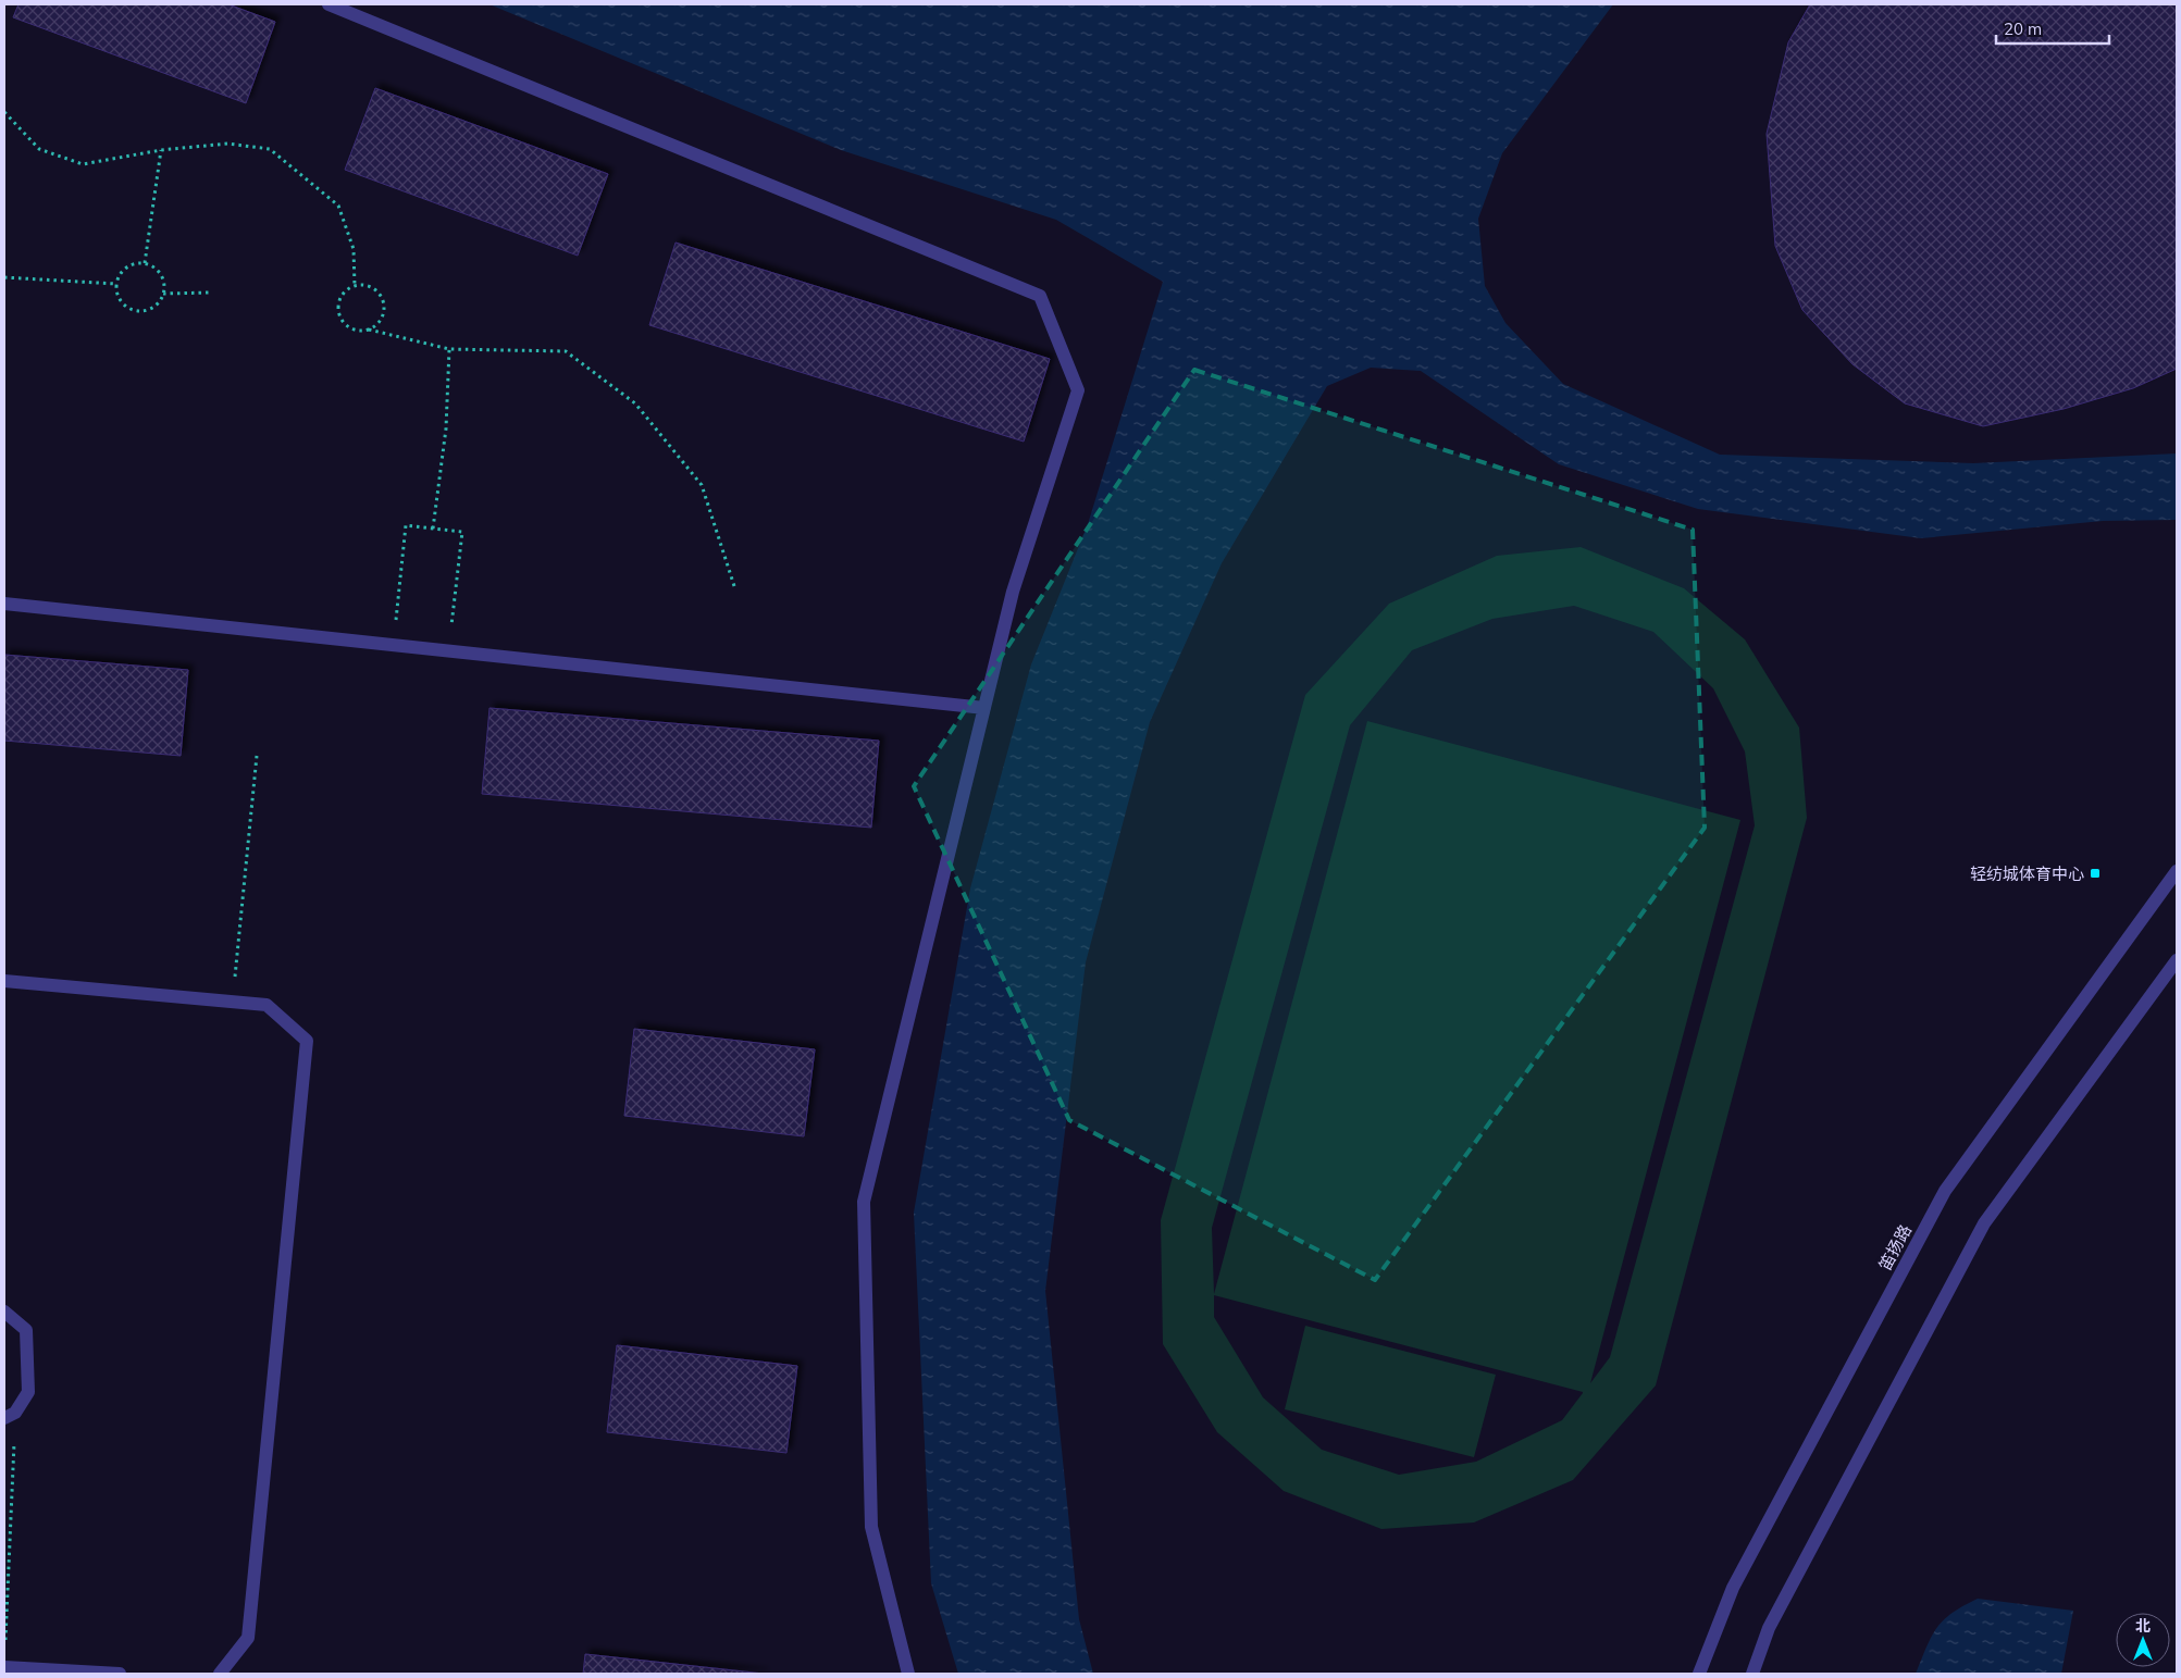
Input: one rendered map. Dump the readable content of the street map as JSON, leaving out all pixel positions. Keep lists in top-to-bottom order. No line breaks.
{"streets":{"street":["笛扬路"]},"places":{"transit":["轻纺城体育中心"]},"scale_bar":"20 m","north":"top"}
